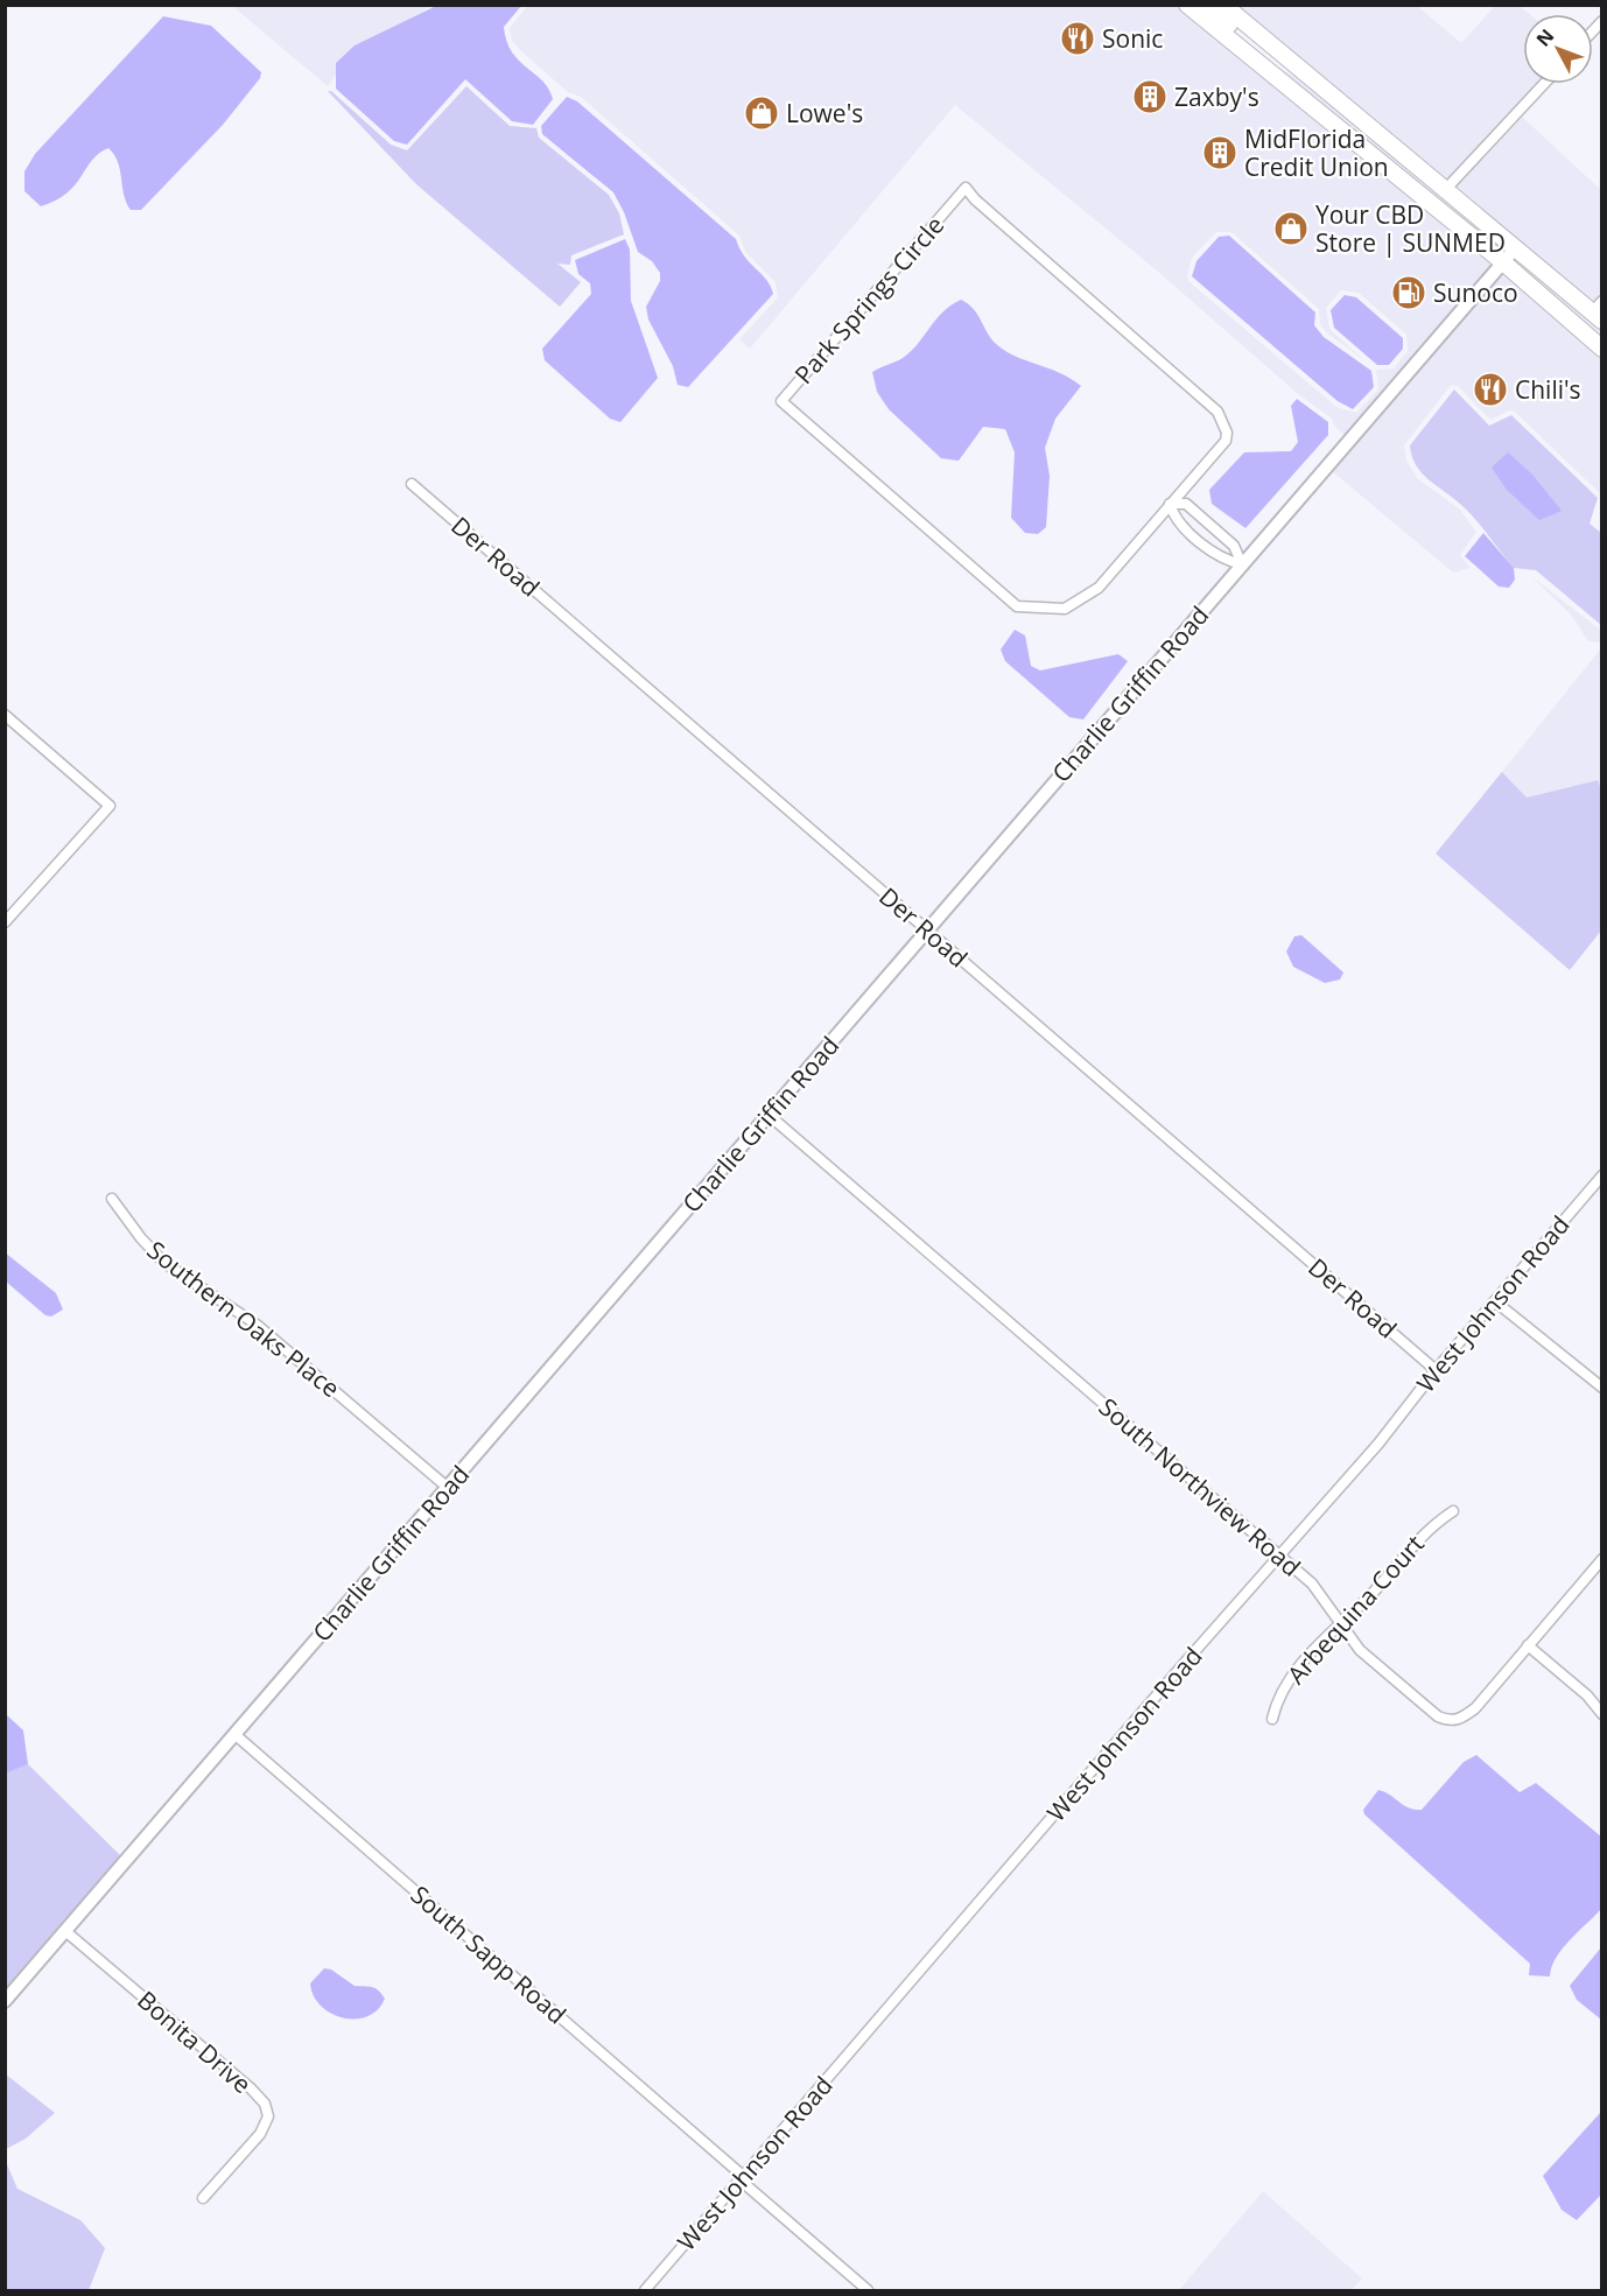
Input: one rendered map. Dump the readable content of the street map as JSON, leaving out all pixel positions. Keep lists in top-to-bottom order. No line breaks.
{"streets":{"street":["Park Springs Circle","Der Road","Charlie Griffin Road","West Johnson Road","Southern Oaks Place","South Northview Road","Arbequina Court","South Sapp Road","Bonita Drive"]},"crossings":[["Der Road","Charlie Griffin Road"],["Der Road","West Johnson Road"],["Charlie Griffin Road","Southern Oaks Place"],["Charlie Griffin Road","South Northview Road"],["Charlie Griffin Road","South Sapp Road"],["Charlie Griffin Road","Bonita Drive"],["West Johnson Road","South Northview Road"],["West Johnson Road","South Sapp Road"],["South Northview Road","Arbequina Court"]],"places":{"restaurant":["Sonic","Chili's"],"building":["Zaxby's","MidFlorida Credit Union"],"shop":["Lowe's","Your CBD Store | SUNMED"],"fuel station":["Sunoco"]},"north":"top left"}
